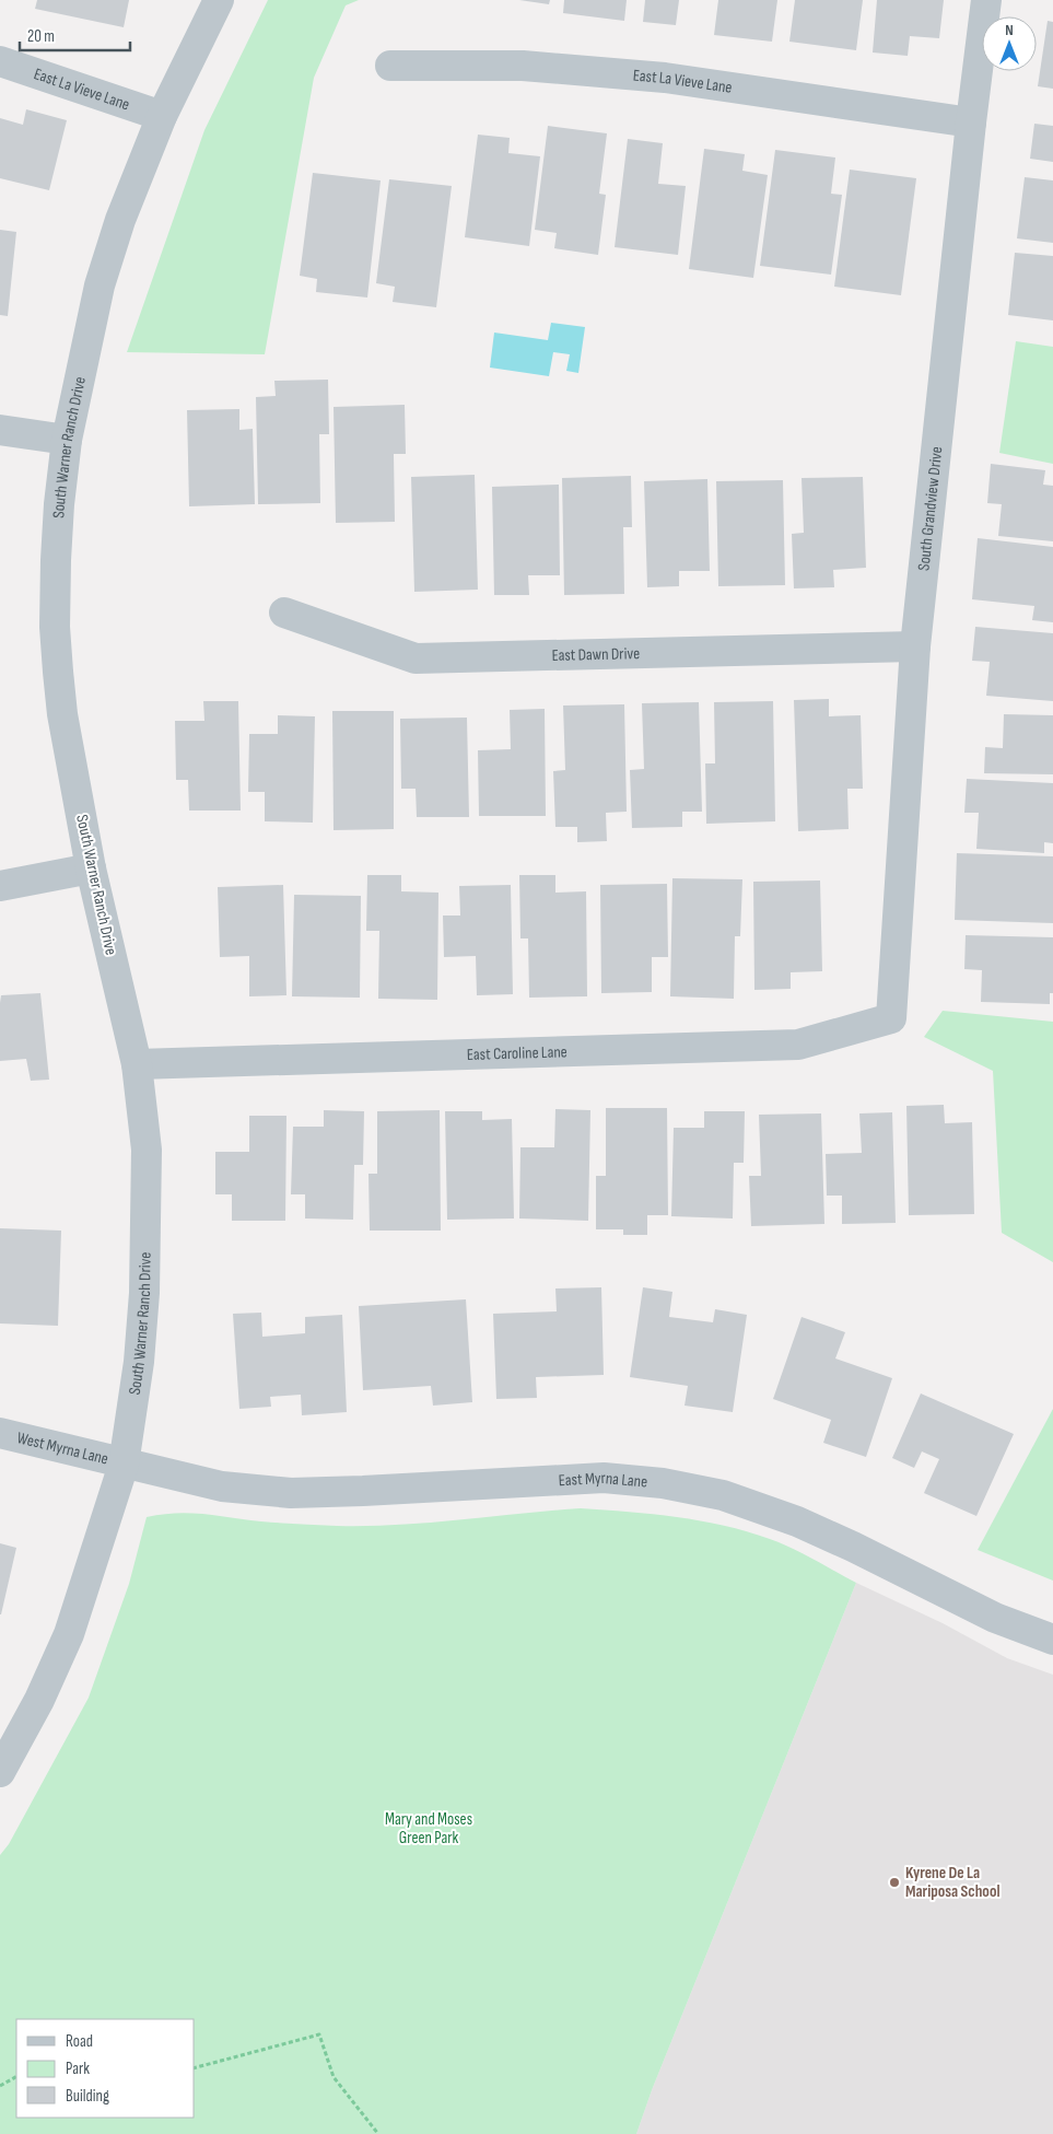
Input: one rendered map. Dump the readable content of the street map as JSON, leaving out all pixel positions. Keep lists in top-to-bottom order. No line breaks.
{"streets":{"street":["East La Vieve Lane","South Warner Ranch Drive","South Grandview Drive","East Dawn Drive","East Caroline Lane","West Myrna Lane","East Myrna Lane"]},"crossings":[["East La Vieve Lane","South Warner Ranch Drive"],["East La Vieve Lane","South Grandview Drive"],["South Warner Ranch Drive","East Caroline Lane"],["South Warner Ranch Drive","West Myrna Lane"],["South Warner Ranch Drive","East Myrna Lane"],["South Grandview Drive","East Dawn Drive"],["South Grandview Drive","East Caroline Lane"],["West Myrna Lane","East Myrna Lane"]],"parks":["Mary and Moses Green Park"],"places":["Kyrene De La Mariposa School"],"legend":["Road","Park","Building"],"scale_bar":"20 m","north":"top"}
